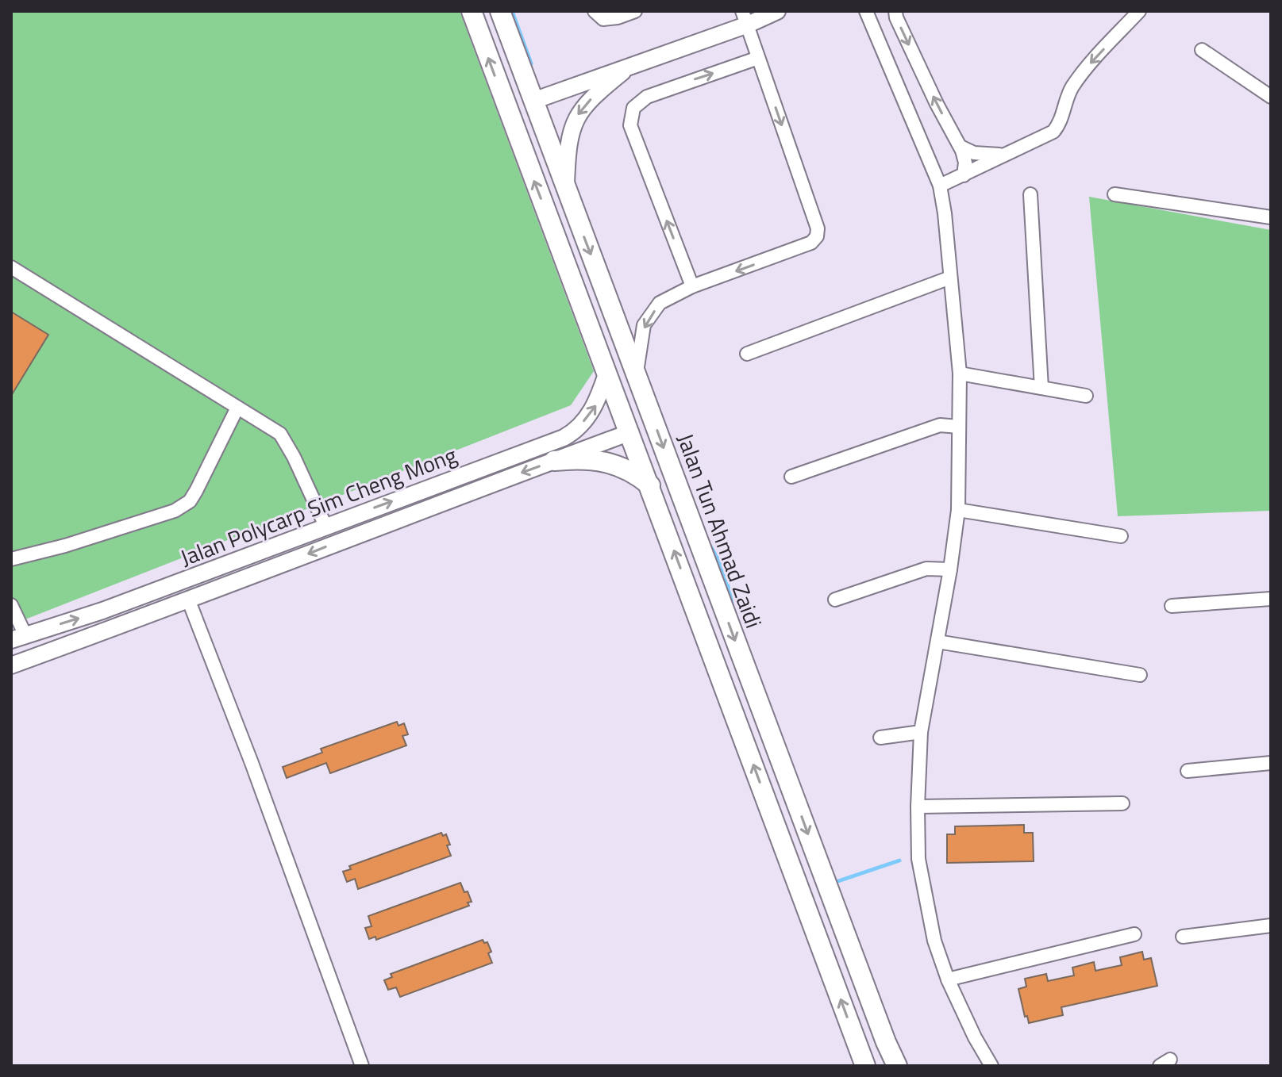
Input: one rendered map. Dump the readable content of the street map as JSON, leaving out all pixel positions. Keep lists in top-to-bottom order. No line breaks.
{"streets":{"main road":["Jalan Tun Ahmad Zaidi"],"street":["Jalan Polycarp Sim Cheng Mong"]}}
